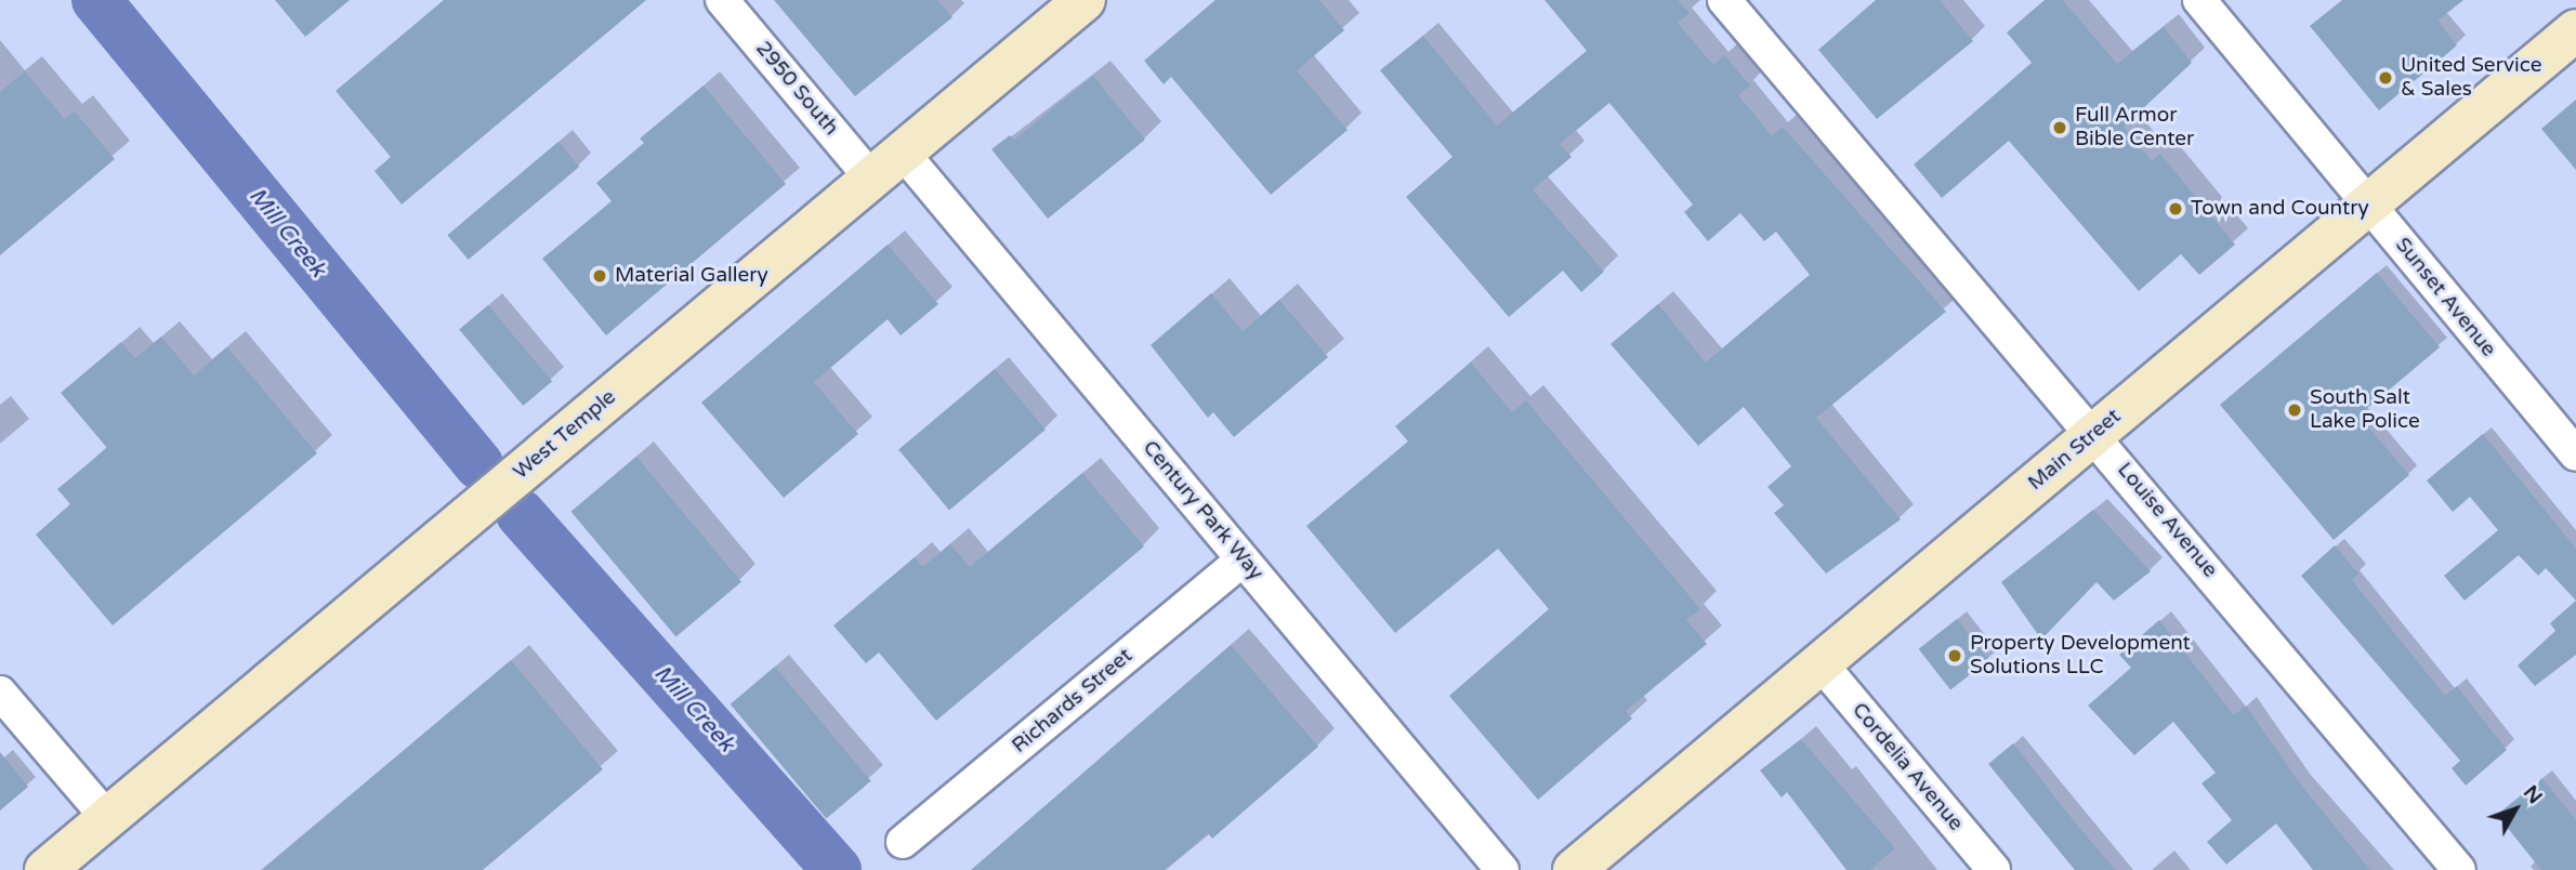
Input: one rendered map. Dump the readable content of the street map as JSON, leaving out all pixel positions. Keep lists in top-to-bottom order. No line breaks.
{"streets":{"street":["2950 South","Sunset Avenue","West Temple","Main Street","Century Park Way","Louise Avenue","Richards Street","Cordelia Avenue"]},"crossings":[["2950 South","West Temple"],["Sunset Avenue","Main Street"],["West Temple","Century Park Way"],["Main Street","Louise Avenue"],["Main Street","Cordelia Avenue"],["Century Park Way","Richards Street"]],"water":["Mill Creek"],"places":["United Service & Sales","Full Armor Bible Center","Town and Country","Material Gallery","South Salt Lake Police","Property Development Solutions LLC"],"north":"top right"}
